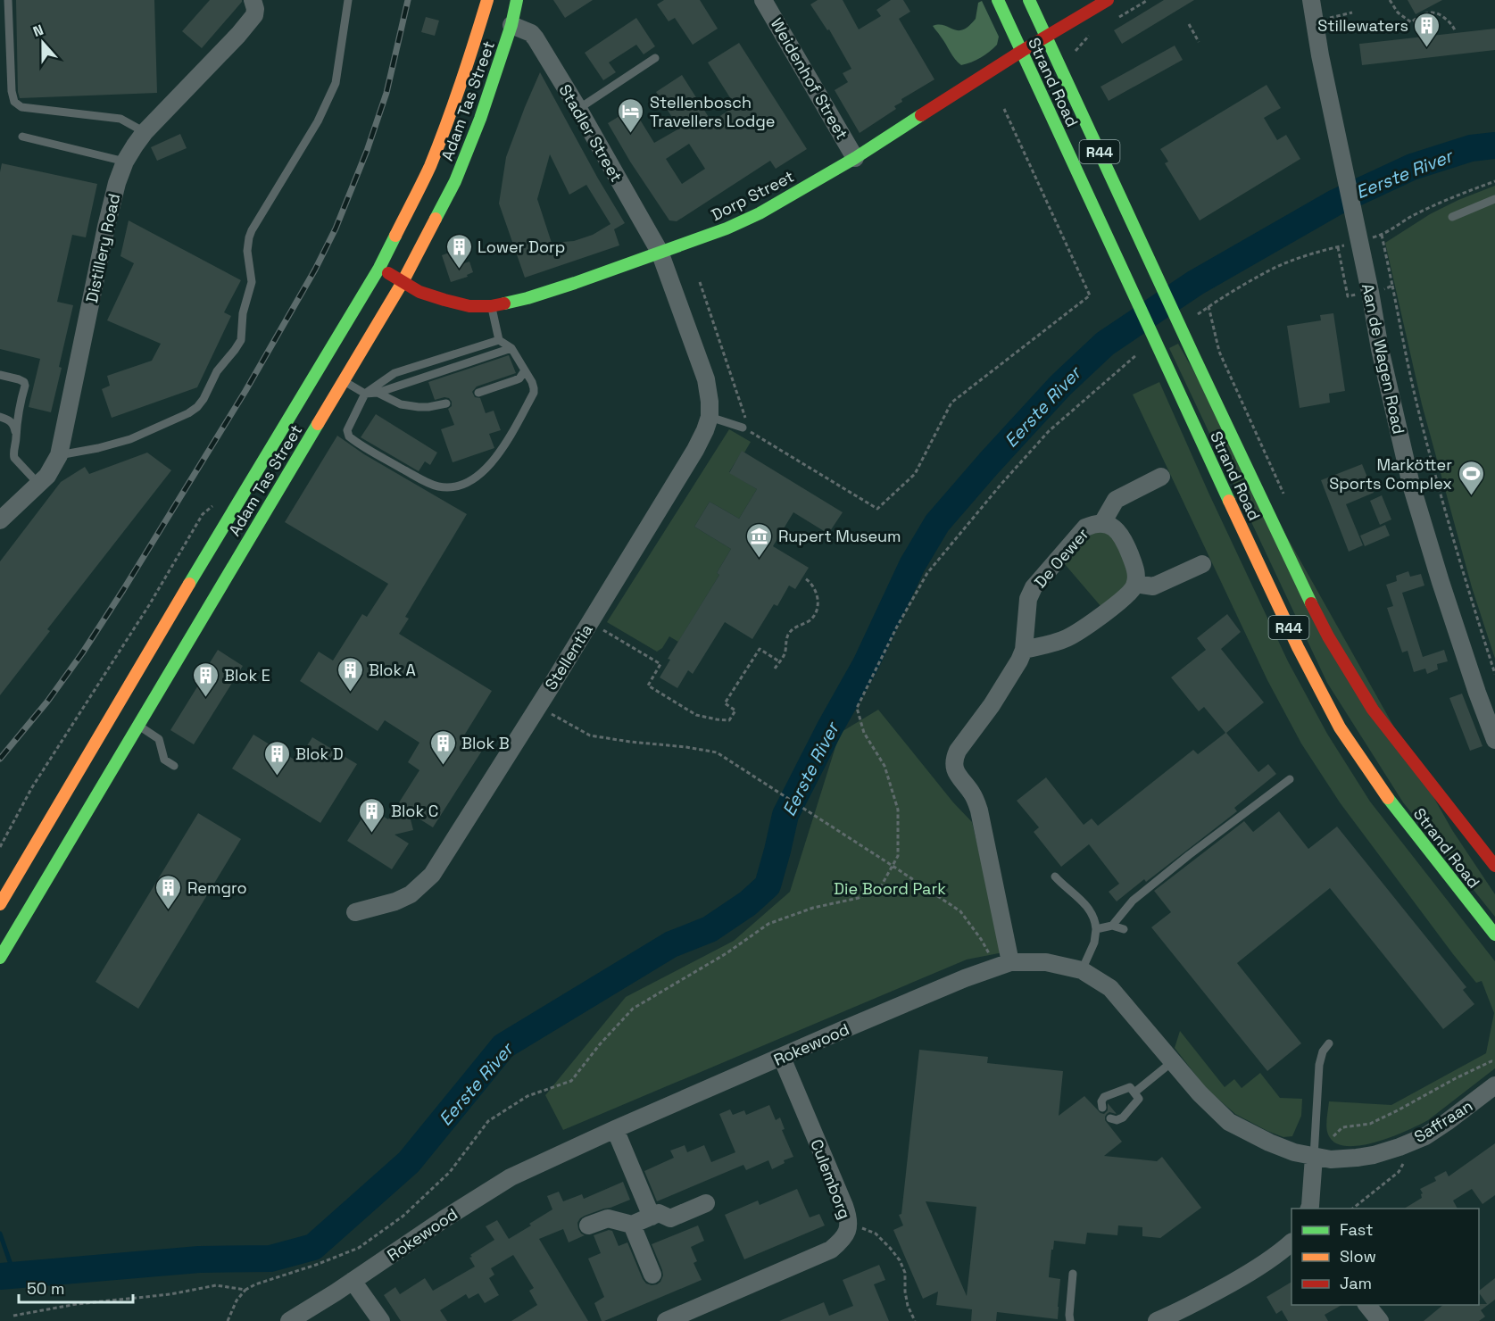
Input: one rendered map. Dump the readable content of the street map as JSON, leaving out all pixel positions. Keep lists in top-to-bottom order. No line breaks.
{"streets":{"main road":["Strand Road","Adam Tas Street","R44","Dorp Street"],"street":["Weidenhof Street","Stadler Street","Distillery Road","Aan de Wagen Road","De Oewer","Stellentia","Rokewood","Saffraan","Culemborg"]},"crossings":[["Weidenhof Street","Dorp Street"],["Strand Road","Dorp Street"],["Adam Tas Street","Stadler Street"],["Adam Tas Street","Dorp Street"],["Stadler Street","Dorp Street"],["Stadler Street","Stellentia"],["De Oewer","Rokewood"],["Rokewood","Saffraan"],["Rokewood","Culemborg"]],"water":["Eerste River"],"parks":["Die Boord Park"],"places":{"building":["Stillewaters","Lower Dorp","Blok A","Blok E","Blok B","Blok D","Blok C","Remgro"],"hotel":["Stellenbosch Travellers Lodge"],"sports":["Markötter Sports Complex"],"museum":["Rupert Museum"]},"legend":["Fast","Slow","Jam"],"scale_bar":"50 m","north":"top"}
